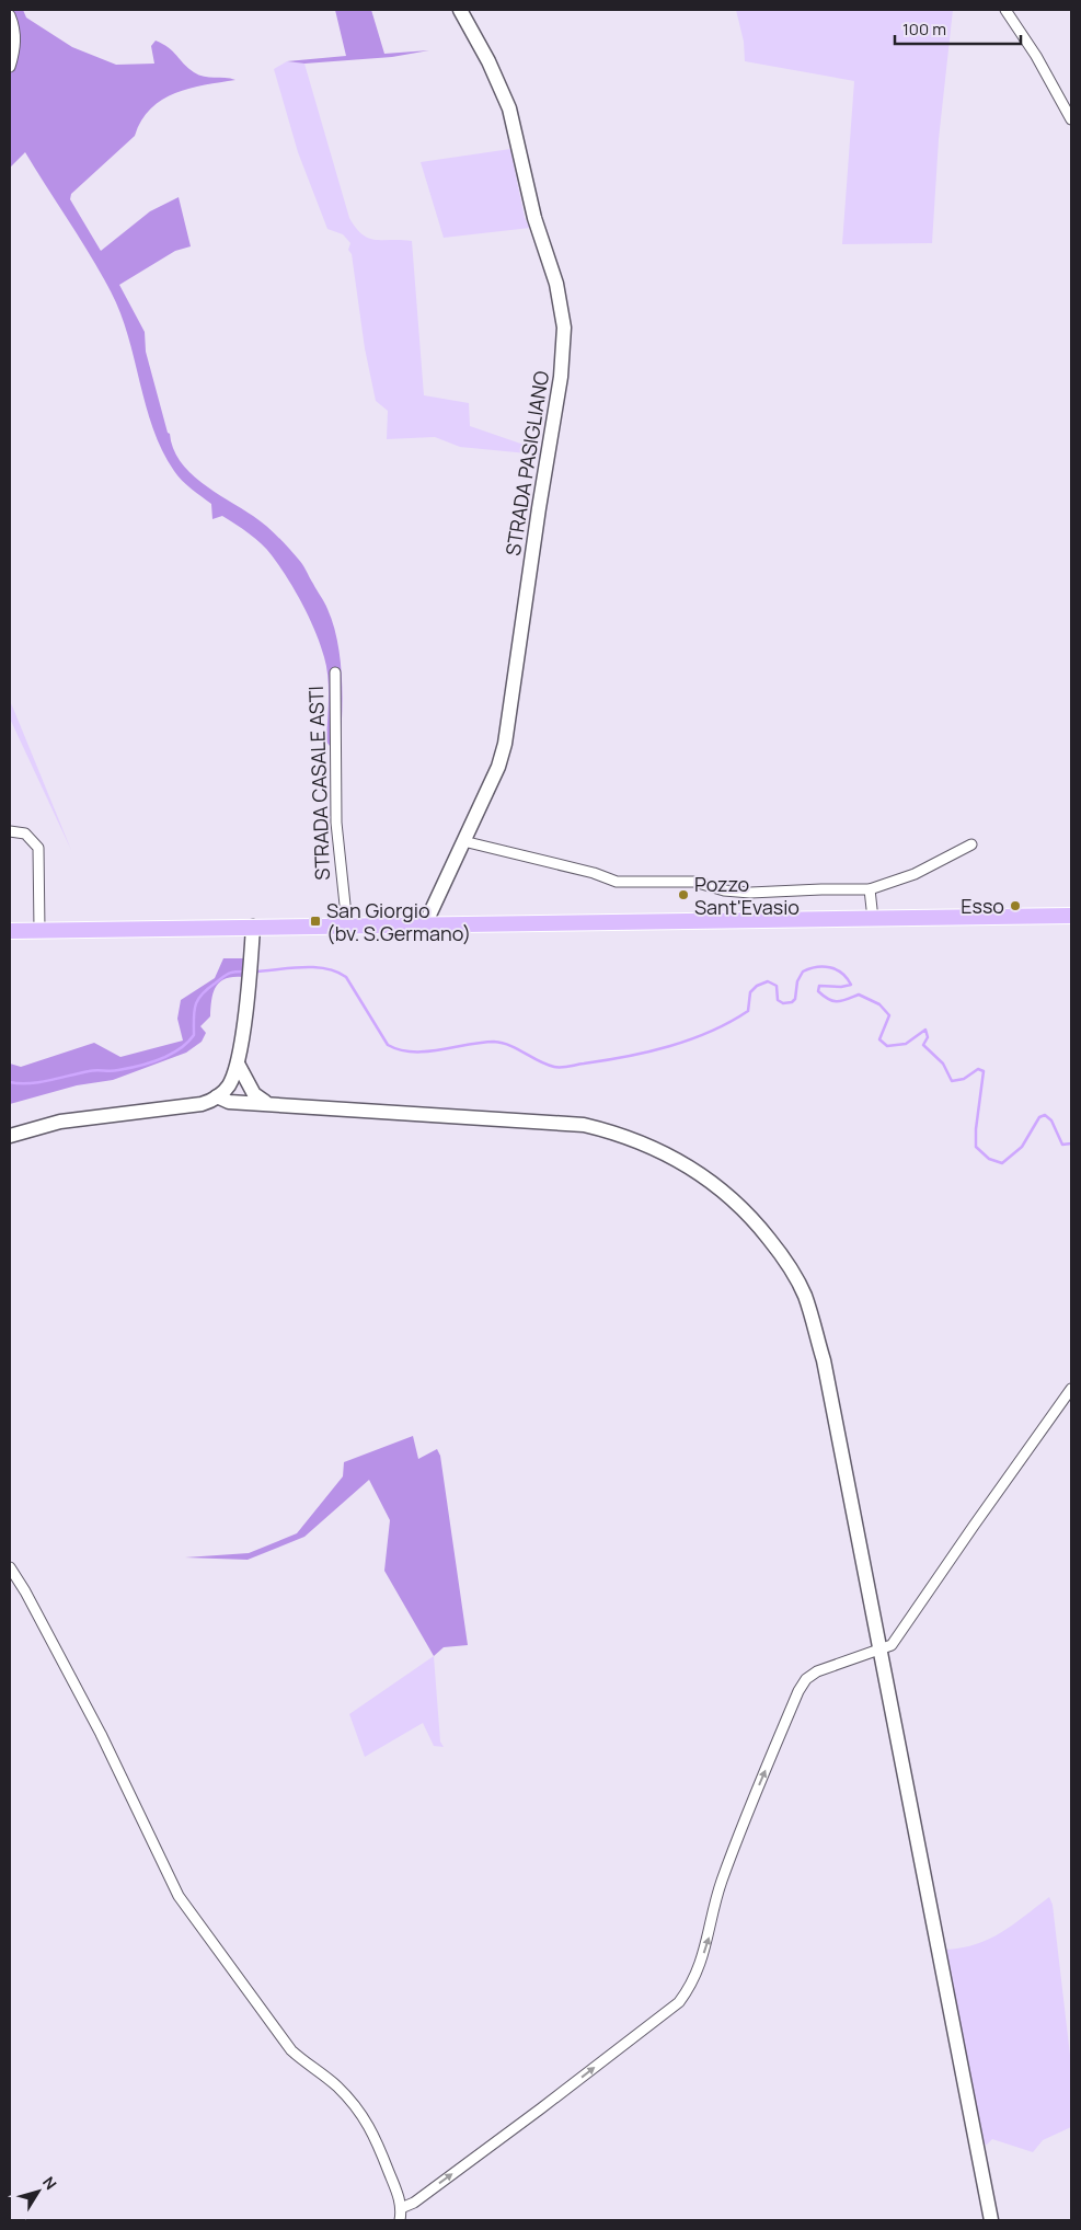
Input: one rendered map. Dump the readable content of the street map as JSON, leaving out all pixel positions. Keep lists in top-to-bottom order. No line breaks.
{"streets":{"main road":["STRADA PASIGLIANO"],"street":["STRADA CASALE ASTI"]},"places":{"other":["Pozzo Sant'Evasio","Esso"],"transit":["San Giorgio (bv. S.Germano)"]},"scale_bar":"100 m","north":"top right"}
